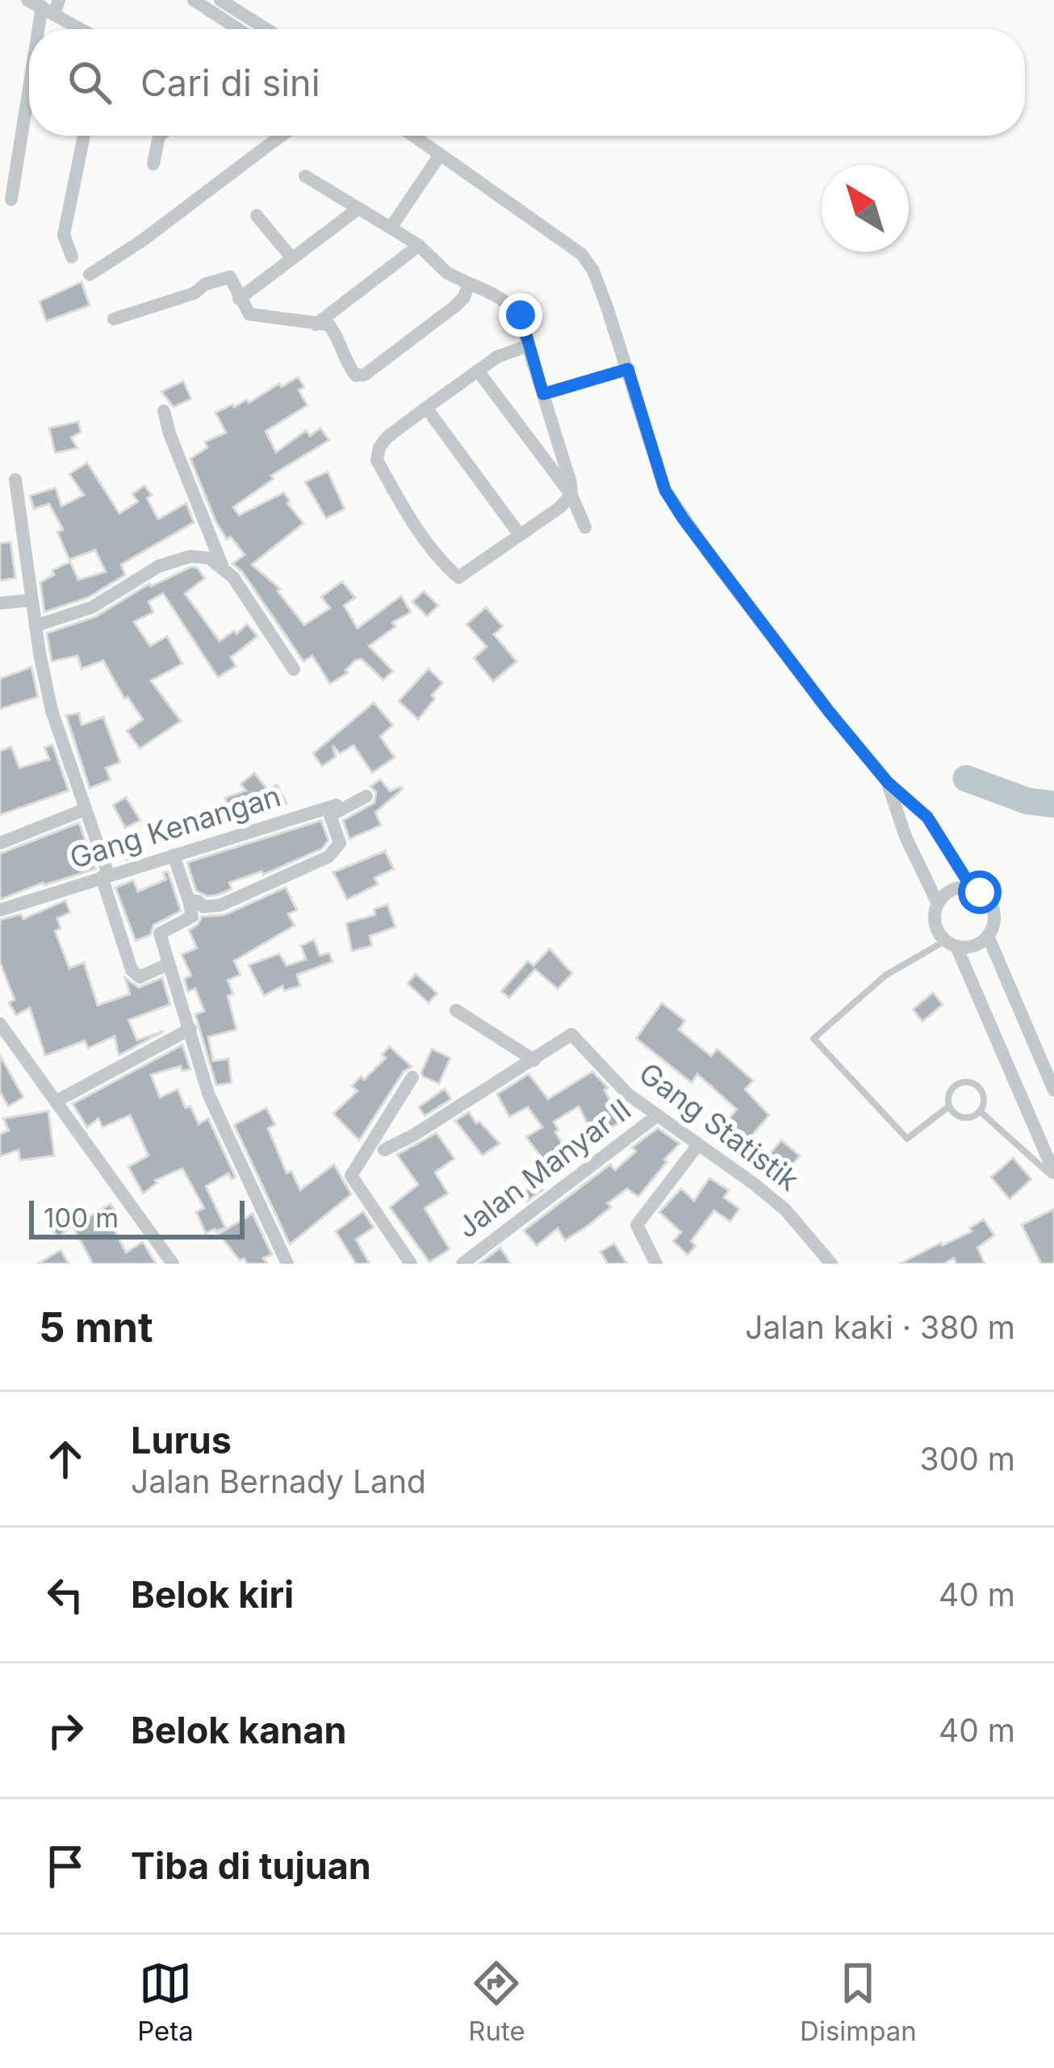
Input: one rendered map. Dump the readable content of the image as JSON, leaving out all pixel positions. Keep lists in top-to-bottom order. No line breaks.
{"streets":{"street":["Gang Kenangan","Gang Statistik","Jalan Manyar II"]},"crossings":[["Gang Statistik","Jalan Manyar II"]],"scale_bar":"100 m","north":"top left","page":{"search":"Cari di sini","scale":"100 m","heading":["5 mnt","Jalan kaki · 380 m"],"list":[["Lurus","Jalan Bernady Land","300 m"],["Belok kiri","40 m"],["Belok kanan","40 m"],"Tiba di tujuan"],"nav":["Peta","Rute","Disimpan"]}}
